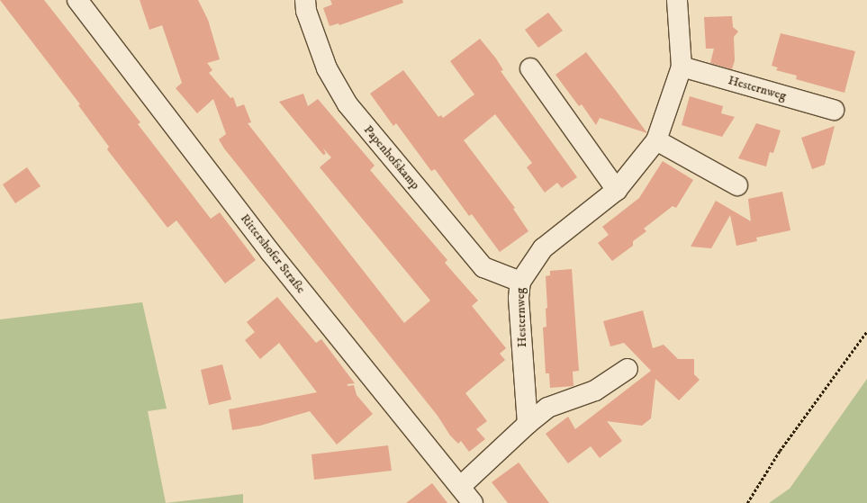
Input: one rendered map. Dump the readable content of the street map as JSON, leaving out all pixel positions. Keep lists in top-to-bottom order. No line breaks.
{"streets":{"street":["Hesternweg","Papenhofskamp","Rittershofer Straße"]},"crossings":[["Hesternweg","Papenhofskamp"]]}
